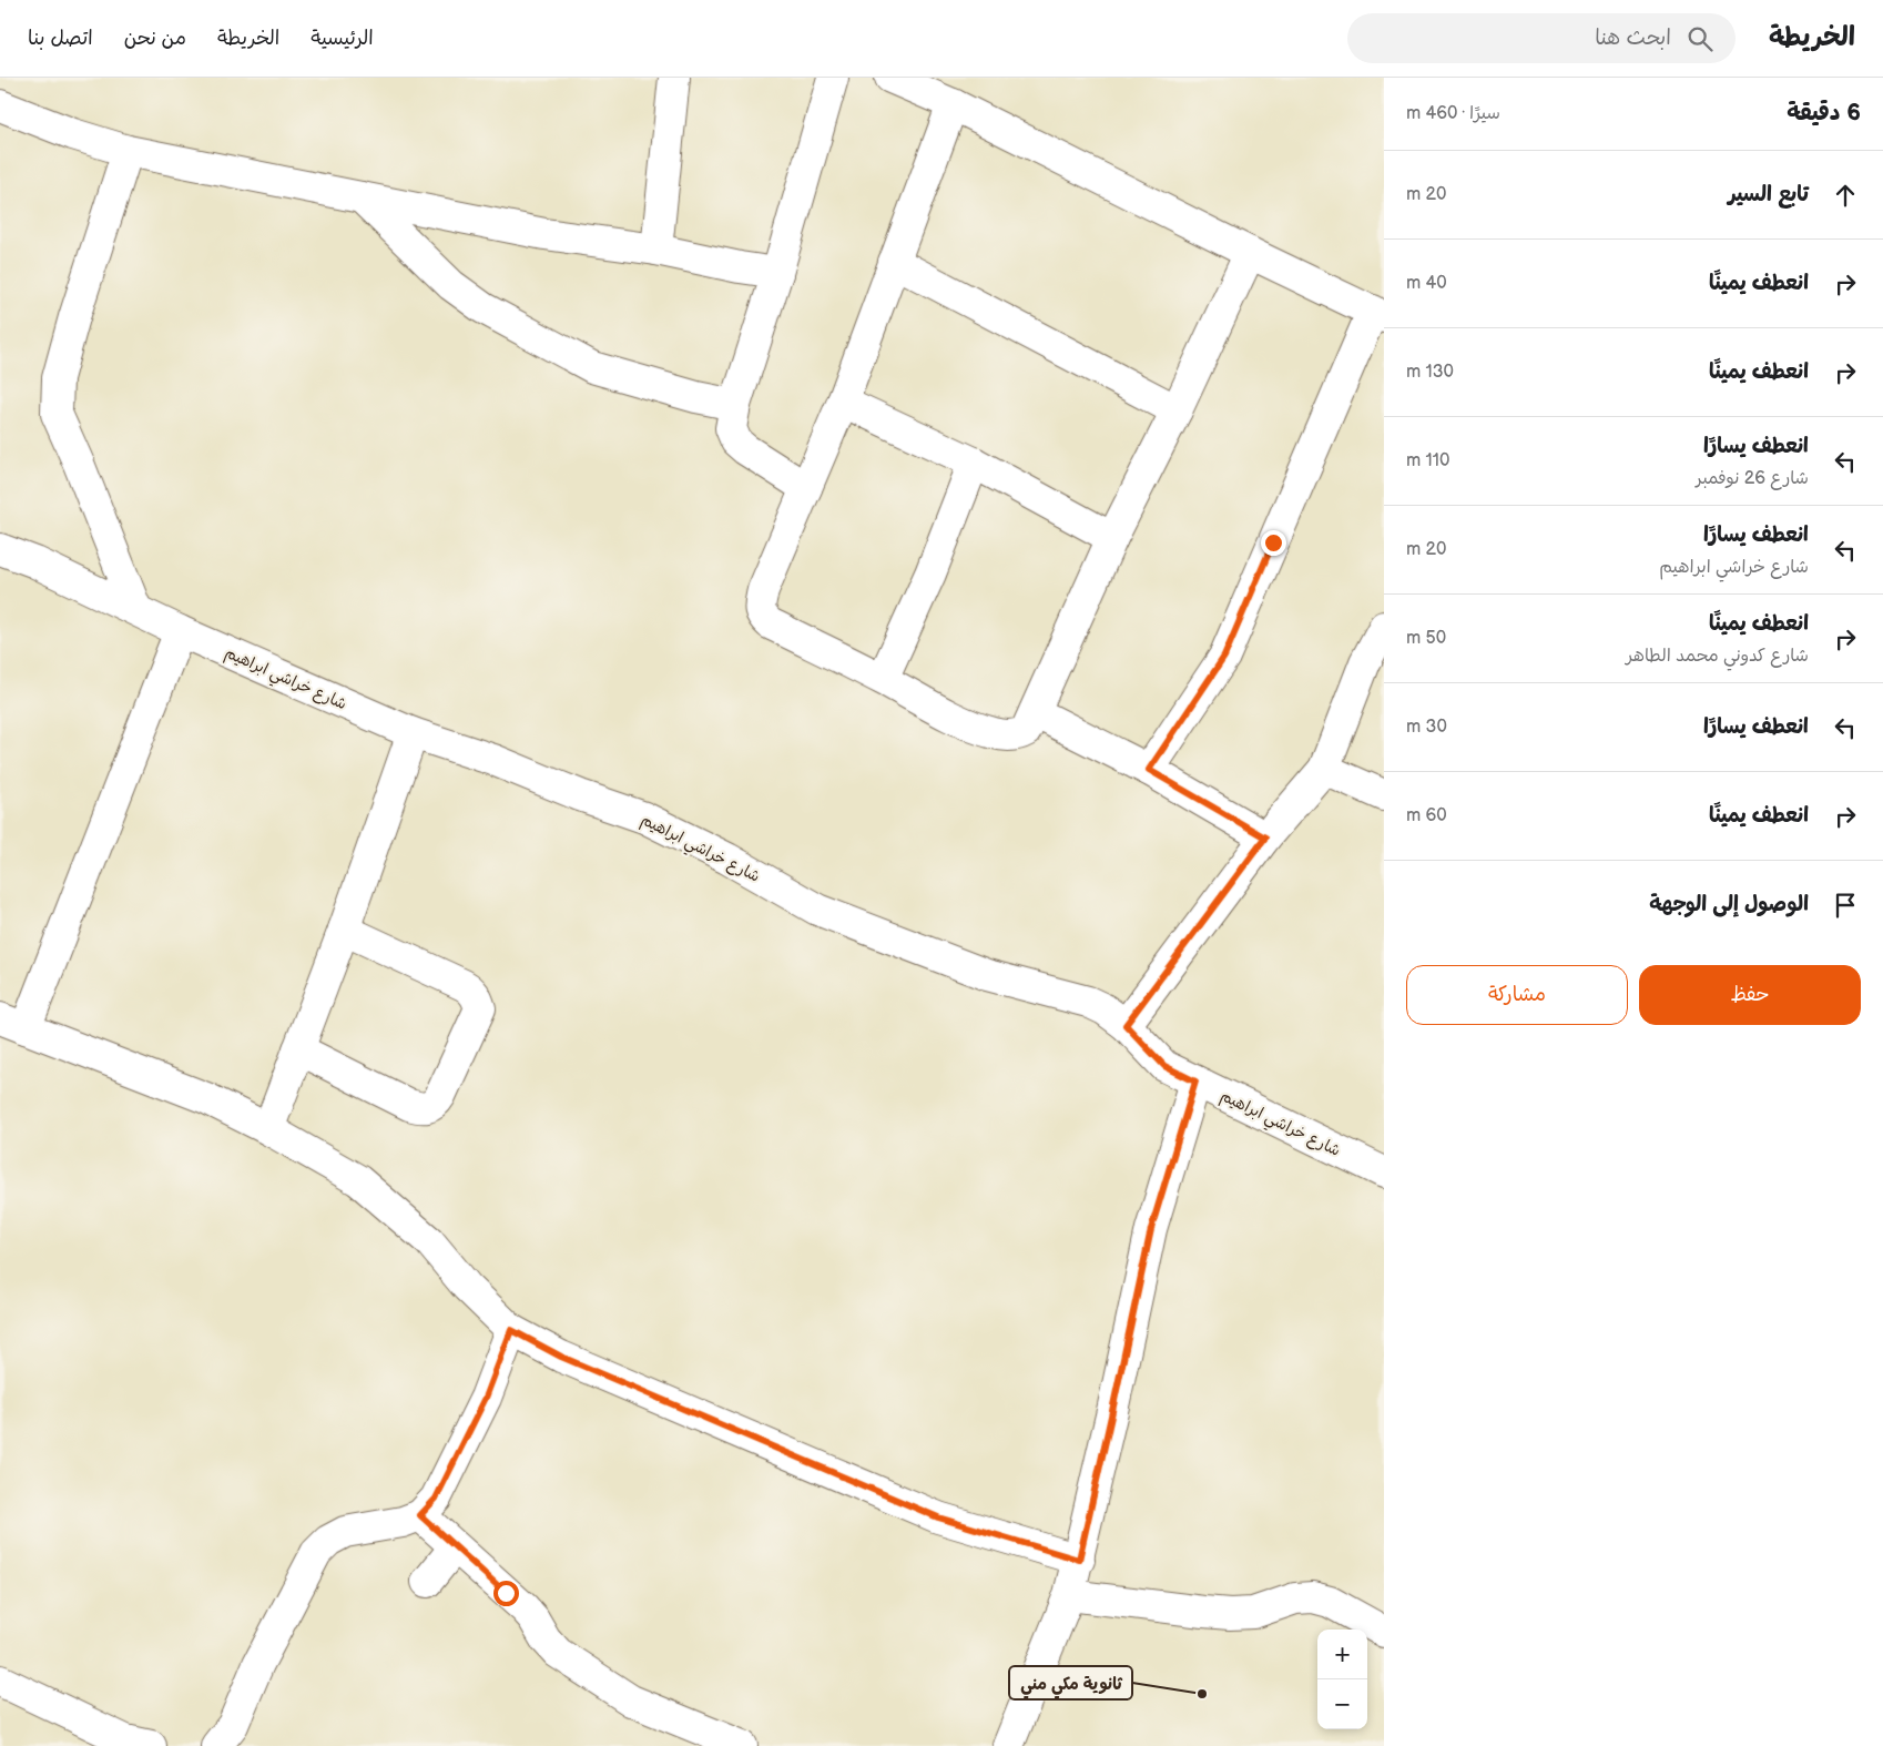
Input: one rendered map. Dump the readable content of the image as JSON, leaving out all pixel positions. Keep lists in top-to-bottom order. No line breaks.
{"streets":{"street":["شارع خراشي ابراهيم"]},"places":["ثانوية مكي مني"],"page":{"header":"الخريطة","search":"ابحث هنا","nav":["الرئيسية","الخريطة","من نحن","اتصل بنا"],"heading":["6 دقيقة","سيرًا · 460 m"],"list":[["تابع السير","20 m"],["انعطف يمينًا","40 m"],["انعطف يمينًا","130 m"],["انعطف يسارًا","شارع 26 نوفمبر","110 m"],["انعطف يسارًا","شارع خراشي ابراهيم","20 m"],["انعطف يمينًا","شارع كدوني محمد الطاهر","50 m"],["انعطف يسارًا","30 m"],["انعطف يمينًا","60 m"],"الوصول إلى الوجهة"],"buttons":["حفظ","مشاركة"],"map_buttons":["+","−"]}}
